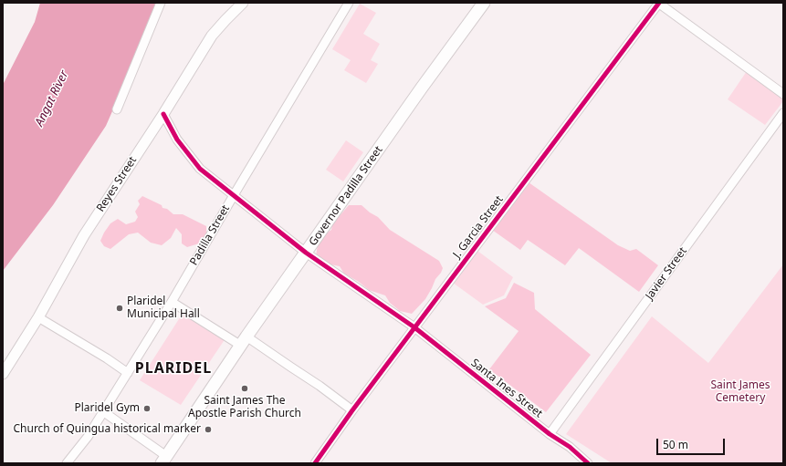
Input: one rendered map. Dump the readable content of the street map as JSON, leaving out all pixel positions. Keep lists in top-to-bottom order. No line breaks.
{"streets":{"main road":["Governor Padilla Street"],"street":["Reyes Street","J. Garcia Street","Padilla Street","Javier Street","Santa Ines Street"]},"crossings":[["Reyes Street","Santa Ines Street"],["Governor Padilla Street","Santa Ines Street"],["J. Garcia Street","Santa Ines Street"],["Padilla Street","Santa Ines Street"],["Javier Street","Santa Ines Street"]],"districts":["PLARIDEL"],"water":["Angat River"],"parks":["Saint James Cemetery"],"places":["Plaridel Municipal Hall","Saint James The Apostle Parish Church","Plaridel Gym","Church of Quingua historical marker"],"scale_bar":"50 m"}
